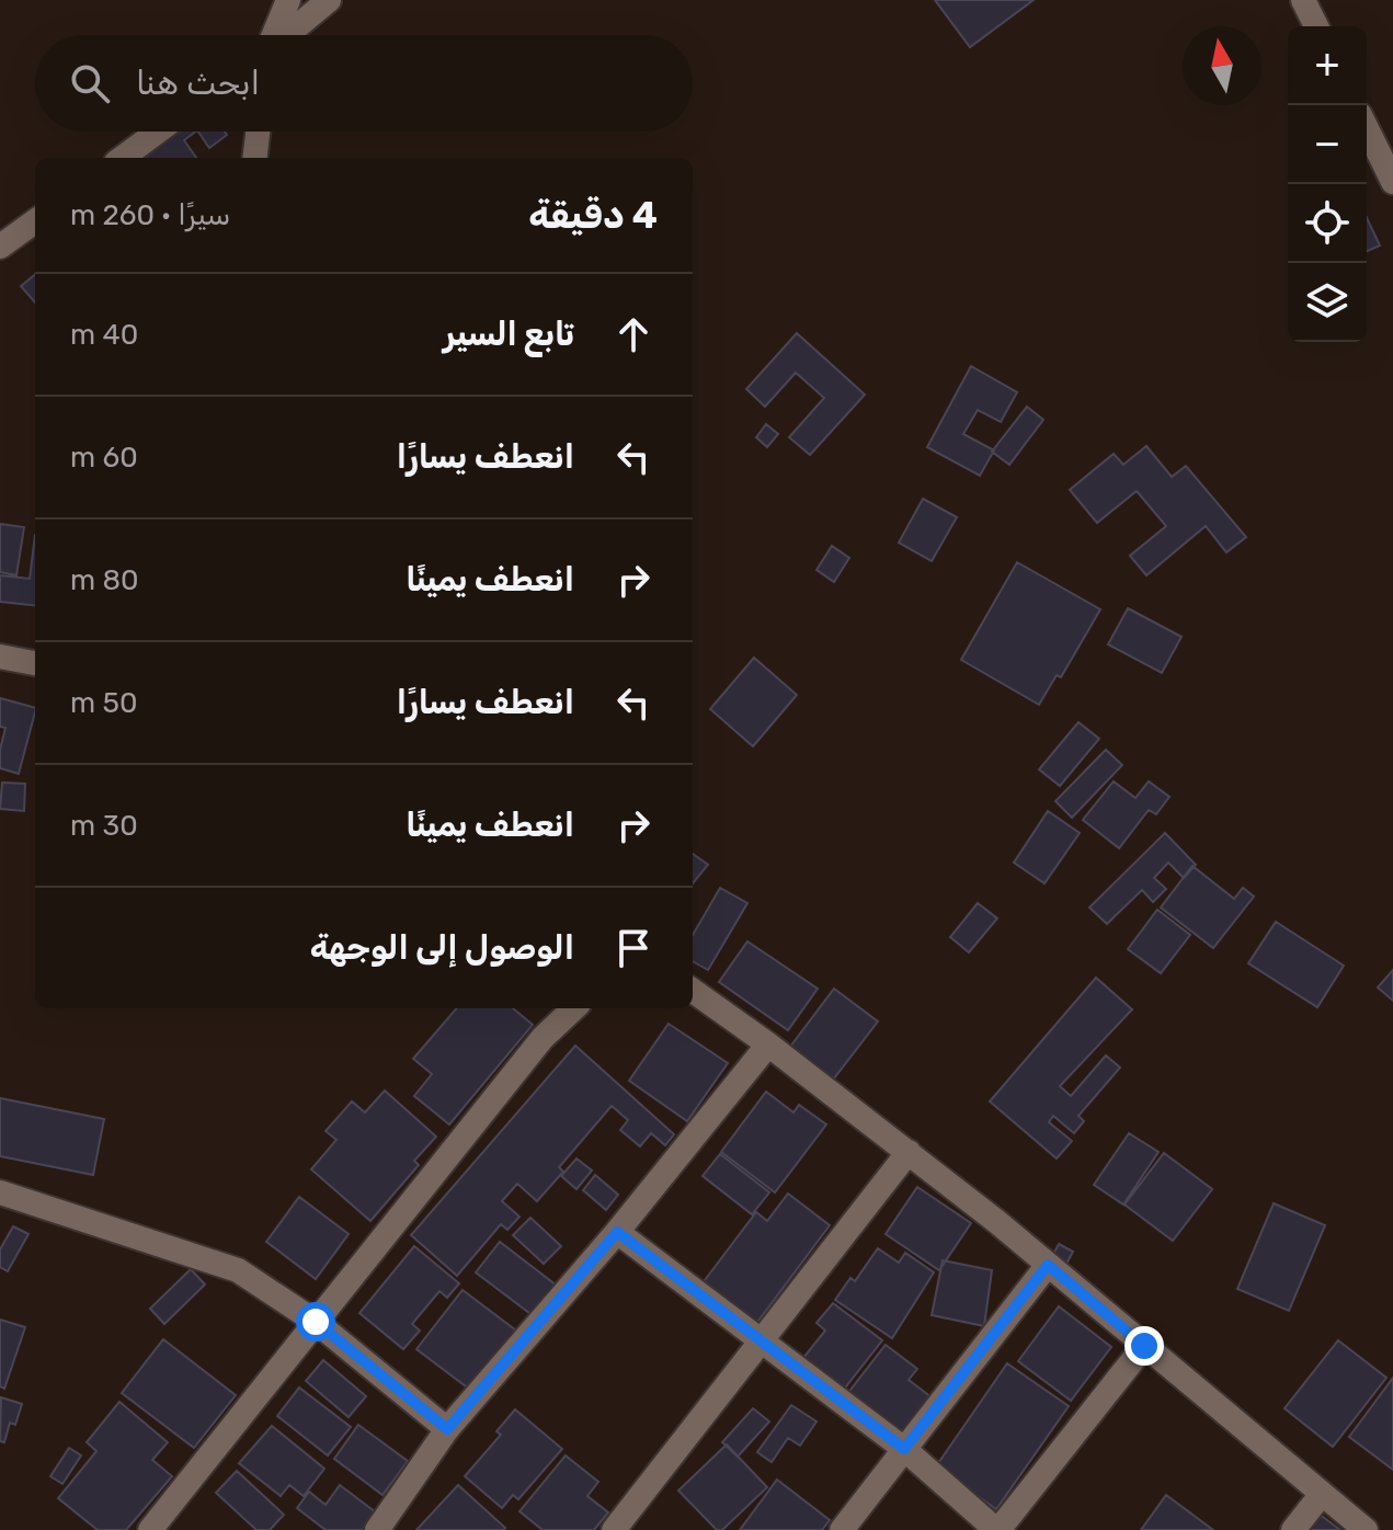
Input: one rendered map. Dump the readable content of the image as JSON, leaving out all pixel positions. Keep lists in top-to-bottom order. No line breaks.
{"north":"top","page":{"map_buttons":["+","−"],"search":"ابحث هنا","heading":["4 دقيقة","سيرًا · 260 m"],"list":[["تابع السير","40 m"],["انعطف يسارًا","60 m"],["انعطف يمينًا","80 m"],["انعطف يسارًا","50 m"],["انعطف يمينًا","30 m"],"الوصول إلى الوجهة"]}}
